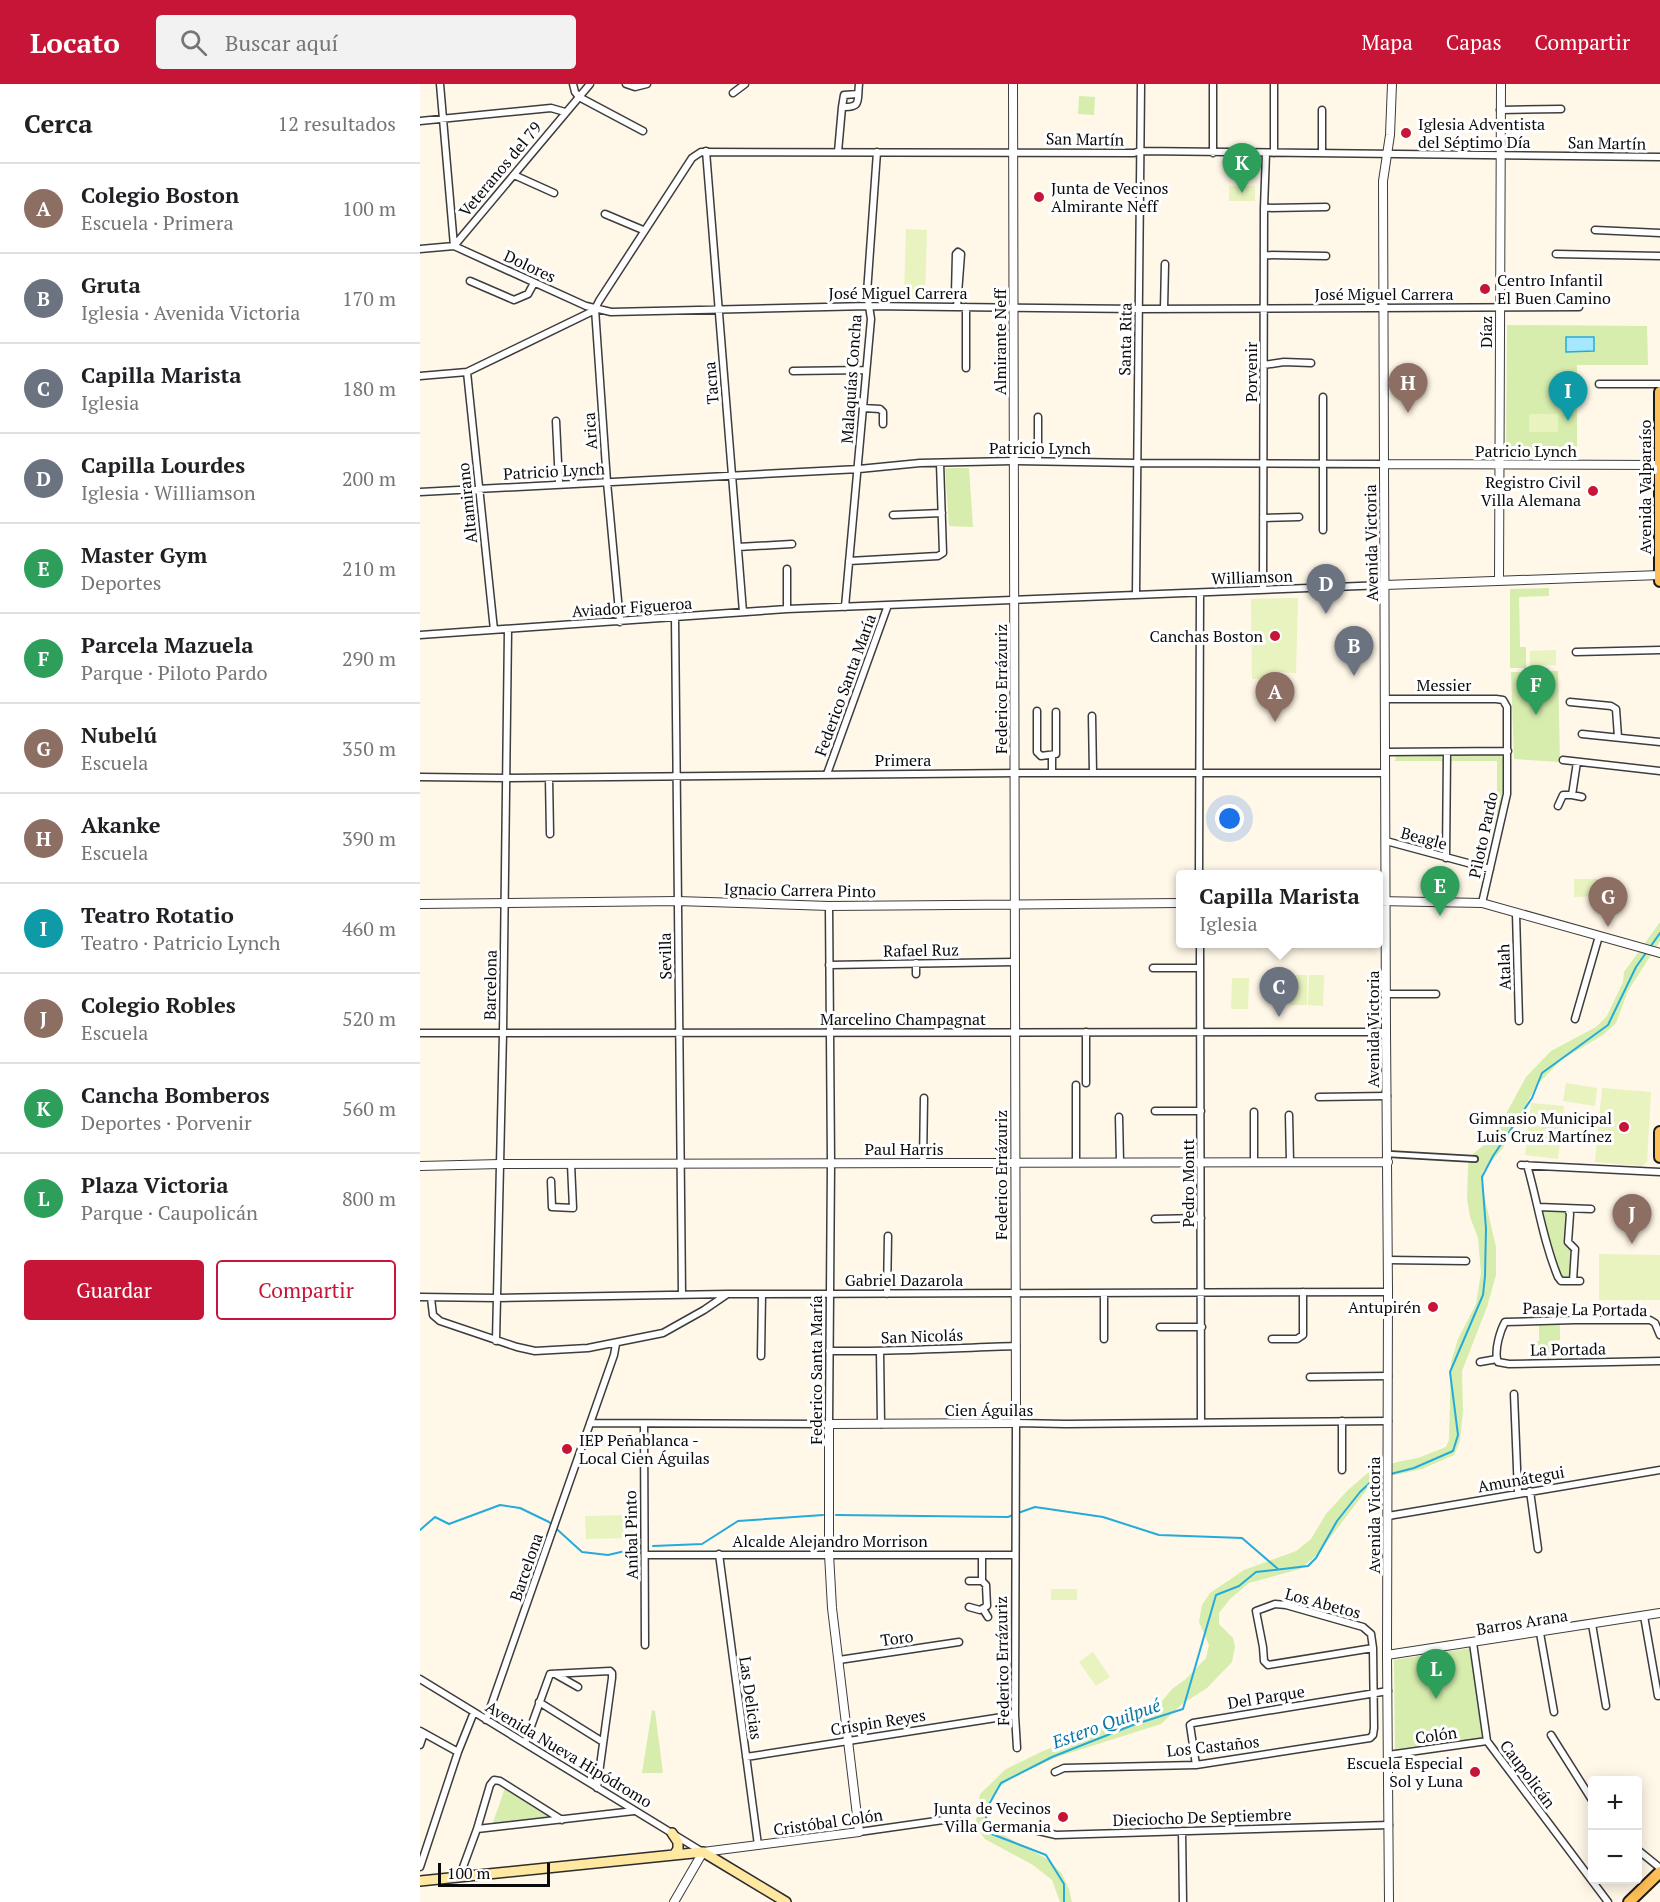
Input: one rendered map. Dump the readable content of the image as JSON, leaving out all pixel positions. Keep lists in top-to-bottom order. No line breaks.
{"streets":{"main road":["Avenida Valparaíso"],"street":["San Martín","Veteranos del 79","Dolores","José Miguel Carrera","Díaz","Santa Rita","Almirante Neff","Porvenir","Malaquías Concha","Tacna","Arica","Patricio Lynch","Altamirano","Avenida Victoria","Williamson","Aviador Figueroa","Federico Santa María","Messier","Federico Errázuriz","Primera","Piloto Pardo","Beagle","Ignacio Carrera Pinto","Rafael Ruz","Sevilla","Atalah","Barcelona","Marcelino Champagnat","Paul Harris","Pedro Montt","Gabriel Dazarola","Pasaje La Portada","San Nicolás","La Portada","Cien Águilas","Amunátegui","Aníbal Pinto","Alcalde Alejandro Morrison","Los Abetos","Barros Arana","Toro","Del Parque","Las Delicias","Crispin Reyes","Colón","Los Castaños","Avenida Nueva Hipódromo","Caupolicán","Dieciocho De Septiembre","Cristóbal Colón"]},"crossings":[["San Martín","Díaz"],["San Martín","Santa Rita"],["San Martín","Almirante Neff"],["San Martín","Porvenir"],["San Martín","Malaquías Concha"],["San Martín","Tacna"],["San Martín","Avenida Victoria"],["Veteranos del 79","Dolores"],["Dolores","José Miguel Carrera"],["Dolores","Arica"],["José Miguel Carrera","Díaz"],["José Miguel Carrera","Santa Rita"],["José Miguel Carrera","Almirante Neff"],["José Miguel Carrera","Porvenir"],["José Miguel Carrera","Malaquías Concha"],["José Miguel Carrera","Tacna"],["José Miguel Carrera","Arica"],["José Miguel Carrera","Avenida Victoria"],["Díaz","Patricio Lynch"],["Díaz","Williamson"],["Santa Rita","Patricio Lynch"],["Santa Rita","Williamson"],["Almirante Neff","Patricio Lynch"],["Almirante Neff","Williamson"],["Almirante Neff","Federico Errázuriz"],["Porvenir","Patricio Lynch"],["Porvenir","Williamson"],["Malaquías Concha","Patricio Lynch"],["Malaquías Concha","Williamson"],["Malaquías Concha","Aviador Figueroa"],["Tacna","Patricio Lynch"],["Tacna","Aviador Figueroa"],["Arica","Patricio Lynch"],["Arica","Aviador Figueroa"],["Patricio Lynch","Avenida Valparaíso"],["Patricio Lynch","Altamirano"],["Patricio Lynch","Avenida Victoria"],["Avenida Valparaíso","Williamson"],["Altamirano","Aviador Figueroa"],["Avenida Victoria","Williamson"],["Avenida Victoria","Messier"],["Avenida Victoria","Primera"],["Avenida Victoria","Beagle"],["Avenida Victoria","Marcelino Champagnat"],["Avenida Victoria","Paul Harris"],["Avenida Victoria","Gabriel Dazarola"],["Avenida Victoria","Cien Águilas"],["Avenida Victoria","Amunátegui"],["Avenida Victoria","Barros Arana"],["Avenida Victoria","Del Parque"],["Avenida Victoria","Colón"],["Avenida Victoria","Dieciocho De Septiembre"],["Williamson","Aviador Figueroa"],["Williamson","Federico Santa María"],["Williamson","Federico Errázuriz"],["Aviador Figueroa","Sevilla"],["Aviador Figueroa","Barcelona"],["Federico Santa María","Primera"],["Federico Santa María","Ignacio Carrera Pinto"],["Federico Santa María","Rafael Ruz"],["Federico Santa María","Marcelino Champagnat"],["Federico Santa María","Paul Harris"],["Federico Santa María","Gabriel Dazarola"],["Federico Santa María","San Nicolás"],["Federico Santa María","Cien Águilas"],["Federico Santa María","Alcalde Alejandro Morrison"],["Federico Santa María","Toro"],["Federico Santa María","Crispin Reyes"],["Federico Santa María","Cristóbal Colón"],["Messier","Piloto Pardo"],["Federico Errázuriz","Primera"],["Federico Errázuriz","Ignacio Carrera Pinto"],["Federico Errázuriz","Rafael Ruz"],["Federico Errázuriz","Marcelino Champagnat"],["Federico Errázuriz","Paul Harris"],["Federico Errázuriz","Gabriel Dazarola"],["Federico Errázuriz","San Nicolás"],["Federico Errázuriz","Cien Águilas"],["Federico Errázuriz","Alcalde Alejandro Morrison"],["Federico Errázuriz","Crispin Reyes"],["Primera","Sevilla"],["Primera","Barcelona"],["Piloto Pardo","Beagle"],["Ignacio Carrera Pinto","Sevilla"],["Ignacio Carrera Pinto","Barcelona"],["Sevilla","Marcelino Champagnat"],["Sevilla","Paul Harris"],["Sevilla","Gabriel Dazarola"],["Barcelona","Marcelino Champagnat"],["Barcelona","Paul Harris"],["Barcelona","Gabriel Dazarola"],["Barcelona","Cien Águilas"],["Barcelona","Avenida Nueva Hipódromo"],["Marcelino Champagnat","Pedro Montt"],["Paul Harris","Pedro Montt"],["Pedro Montt","Gabriel Dazarola"],["Pedro Montt","Cien Águilas"],["Pasaje La Portada","La Portada"],["Cien Águilas","Aníbal Pinto"],["Aníbal Pinto","Alcalde Alejandro Morrison"],["Alcalde Alejandro Morrison","Las Delicias"],["Barros Arana","Caupolicán"],["Del Parque","Los Castaños"],["Las Delicias","Crispin Reyes"],["Las Delicias","Cristóbal Colón"],["Colón","Caupolicán"],["Avenida Nueva Hipódromo","Cristóbal Colón"]],"water":["Estero Quilpué"],"places":["Iglesia Adventista del Séptimo Día","Junta de Vecinos Almirante Neff","Centro Infantil El Buen Camino","Registro Civil Villa Alemana","Canchas Boston","Gimnasio Municipal Luis Cruz Martínez","Antupirén","IEP Peñablanca - Local Cien Águilas","Escuela Especial Sol y Luna","Junta de Vecinos Villa Germania"],"scale_bar":"100 m","page":{"header":"Locato","search":"Buscar aquí","nav":["Mapa","Capas","Compartir"],"heading":["Cerca","12 resultados"],"pins":["K","H","I","D","B","F","A","E","G","C","J","L"],"list":[{"mark":"A","name":"Colegio Boston","note":"Escuela · Primera","value":"100 m"},{"mark":"B","name":"Gruta","note":"Iglesia · Avenida Victoria","value":"170 m"},{"mark":"C","name":"Capilla Marista","note":"Iglesia","value":"180 m"},{"mark":"D","name":"Capilla Lourdes","note":"Iglesia · Williamson","value":"200 m"},{"mark":"E","name":"Master Gym","note":"Deportes","value":"210 m"},{"mark":"F","name":"Parcela Mazuela","note":"Parque · Piloto Pardo","value":"290 m"},{"mark":"G","name":"Nubelú","note":"Escuela","value":"350 m"},{"mark":"H","name":"Akanke","note":"Escuela","value":"390 m"},{"mark":"I","name":"Teatro Rotatio","note":"Teatro · Patricio Lynch","value":"460 m"},{"mark":"J","name":"Colegio Robles","note":"Escuela","value":"520 m"},{"mark":"K","name":"Cancha Bomberos","note":"Deportes · Porvenir","value":"560 m"},{"mark":"L","name":"Plaza Victoria","note":"Parque · Caupolicán","value":"800 m"}],"popup":["Capilla Marista","Iglesia"],"buttons":["Guardar","Compartir"],"map_buttons":["+","−"],"scale":"100 m"}}
